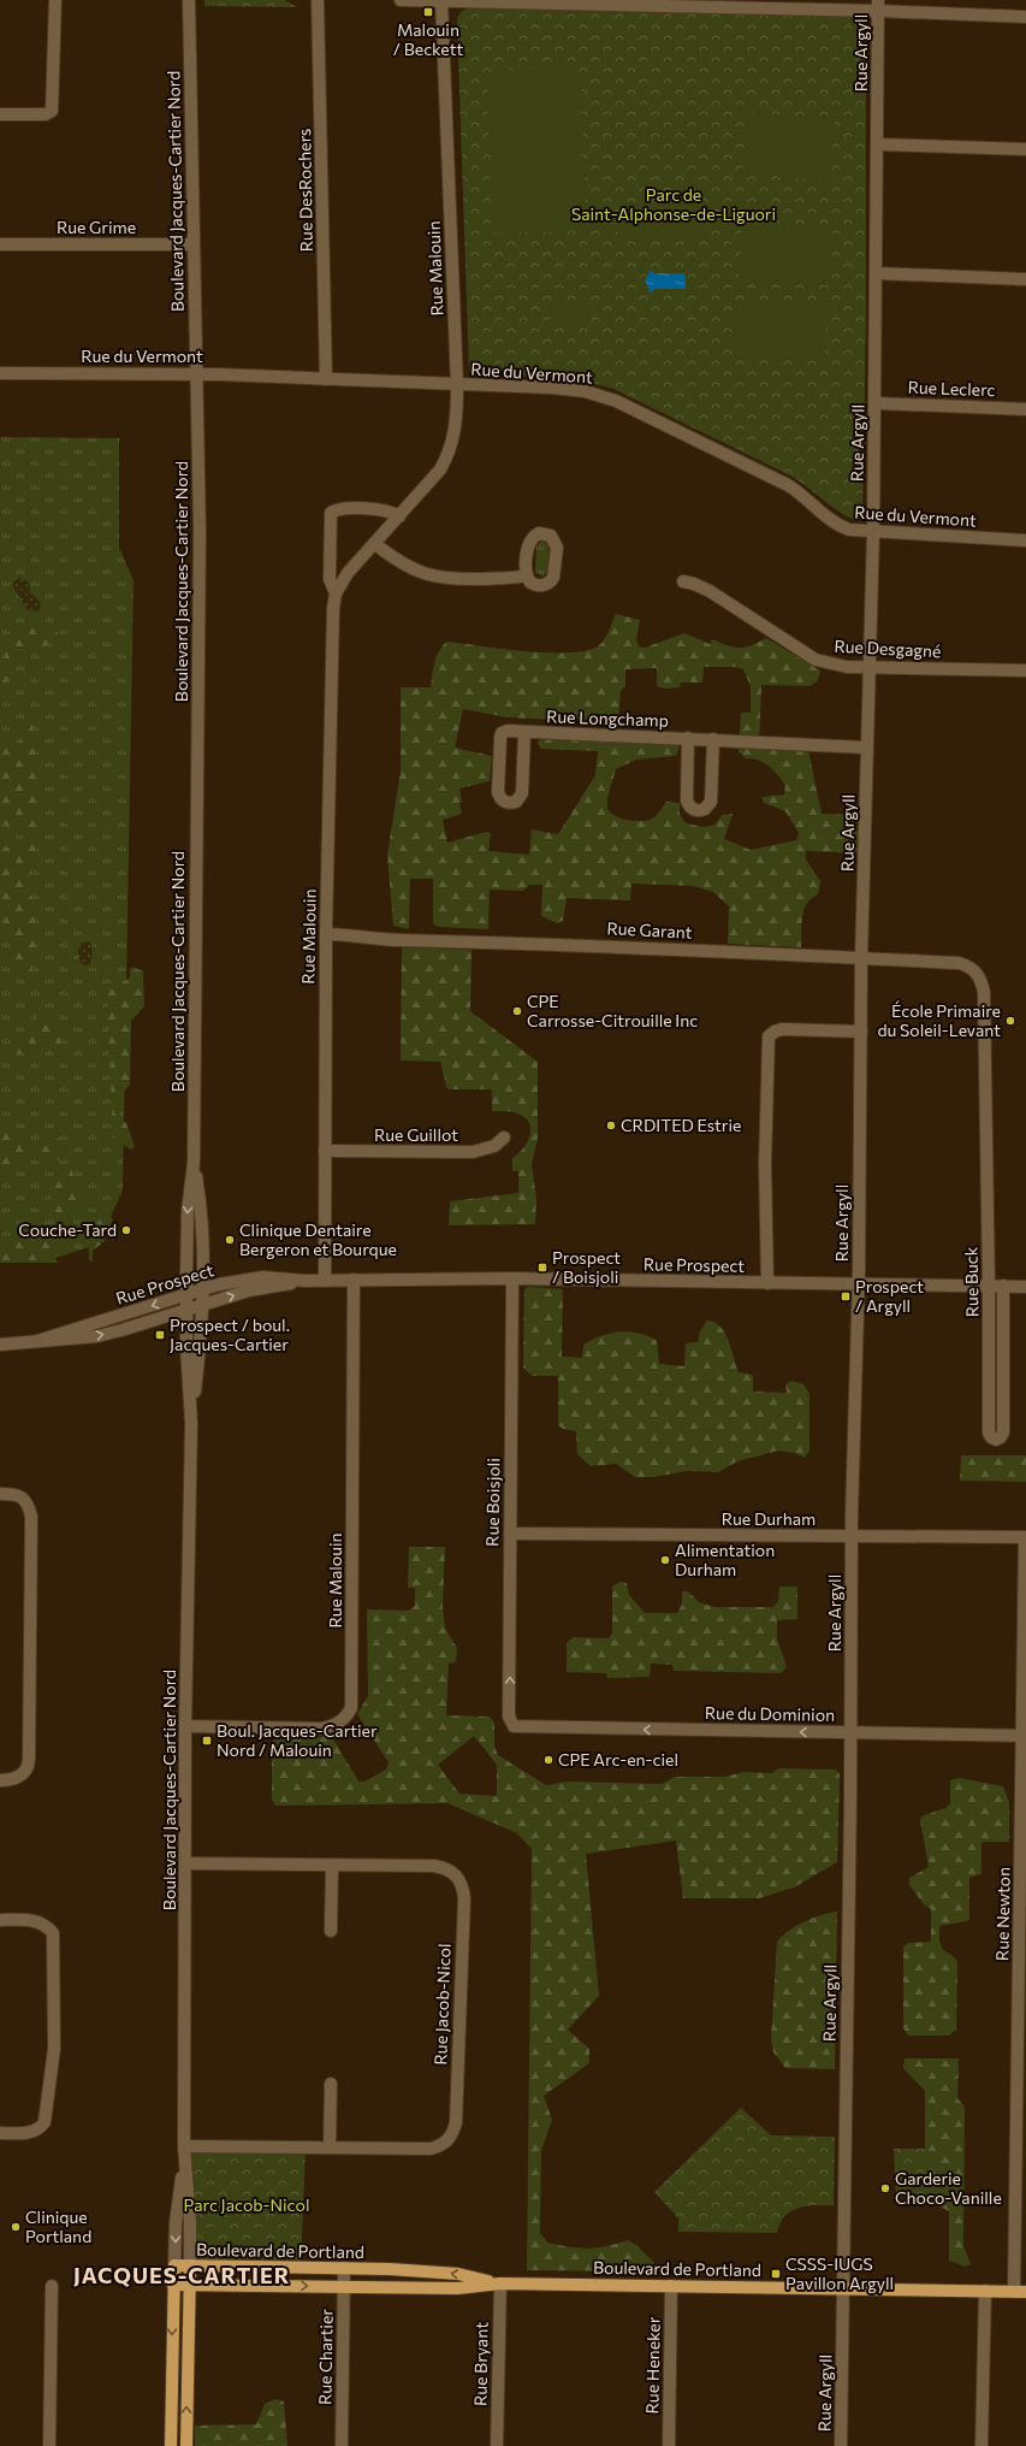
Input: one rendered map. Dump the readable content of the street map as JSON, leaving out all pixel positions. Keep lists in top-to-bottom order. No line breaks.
{"streets":{"main road":["Boulevard Jacques-Cartier Nord","Boulevard de Portland"],"street":["Rue Argyll","Rue DesRochers","Rue Grime","Rue Malouin","Rue du Vermont","Rue Leclerc","Rue Desgagné","Rue Longchamp","Rue Garant","Rue Guillot","Rue Prospect","Rue Buck","Rue Boisjoli","Rue Durham","Rue du Dominion","Rue Newton","Rue Jacob-Nicol","Rue Chartier","Rue Bryant","Rue Heneker"]},"crossings":[["Rue Argyll","Rue du Vermont"],["Rue Argyll","Rue Leclerc"],["Rue Argyll","Rue Desgagné"],["Rue Argyll","Rue Longchamp"],["Rue Argyll","Rue Garant"],["Rue Argyll","Rue Prospect"],["Rue Argyll","Rue Durham"],["Rue Argyll","Rue du Dominion"],["Rue Argyll","Boulevard de Portland"],["Rue DesRochers","Rue du Vermont"],["Boulevard Jacques-Cartier Nord","Rue Grime"],["Boulevard Jacques-Cartier Nord","Rue Malouin"],["Boulevard Jacques-Cartier Nord","Rue du Vermont"],["Boulevard Jacques-Cartier Nord","Rue Prospect"],["Boulevard Jacques-Cartier Nord","Rue Jacob-Nicol"],["Boulevard Jacques-Cartier Nord","Boulevard de Portland"],["Rue Malouin","Rue du Vermont"],["Rue Malouin","Rue Garant"],["Rue Malouin","Rue Guillot"],["Rue Malouin","Rue Prospect"],["Rue Garant","Rue Buck"],["Rue Prospect","Rue Buck"],["Rue Prospect","Rue Boisjoli"],["Rue Boisjoli","Rue Durham"],["Rue Boisjoli","Rue du Dominion"],["Rue Durham","Rue Newton"],["Rue du Dominion","Rue Newton"],["Rue Newton","Boulevard de Portland"],["Boulevard de Portland","Rue Chartier"],["Boulevard de Portland","Rue Bryant"],["Boulevard de Portland","Rue Heneker"]],"one_way":["Rue Boisjoli","Rue du Dominion"],"districts":["JACQUES-CARTIER"],"parks":["Parc de Saint-Alphonse-de-Liguori","Parc Jacob-Nicol"],"places":{"transit":["Malouin / Beckett","Prospect / Boisjoli","Prospect / Argyll","Prospect / boul. Jacques-Cartier","Boul. Jacques-Cartier Nord / Malouin","CSSS-IUGS Pavillon Argyll"],"other":["CPE Carrosse-Citrouille Inc","École Primaire du Soleil-Levant","CRDITED Estrie","Couche-Tard","Clinique Dentaire Bergeron et Bourque","Alimentation Durham","CPE Arc-en-ciel","Garderie Choco-Vanille","Clinique Portland"]}}
